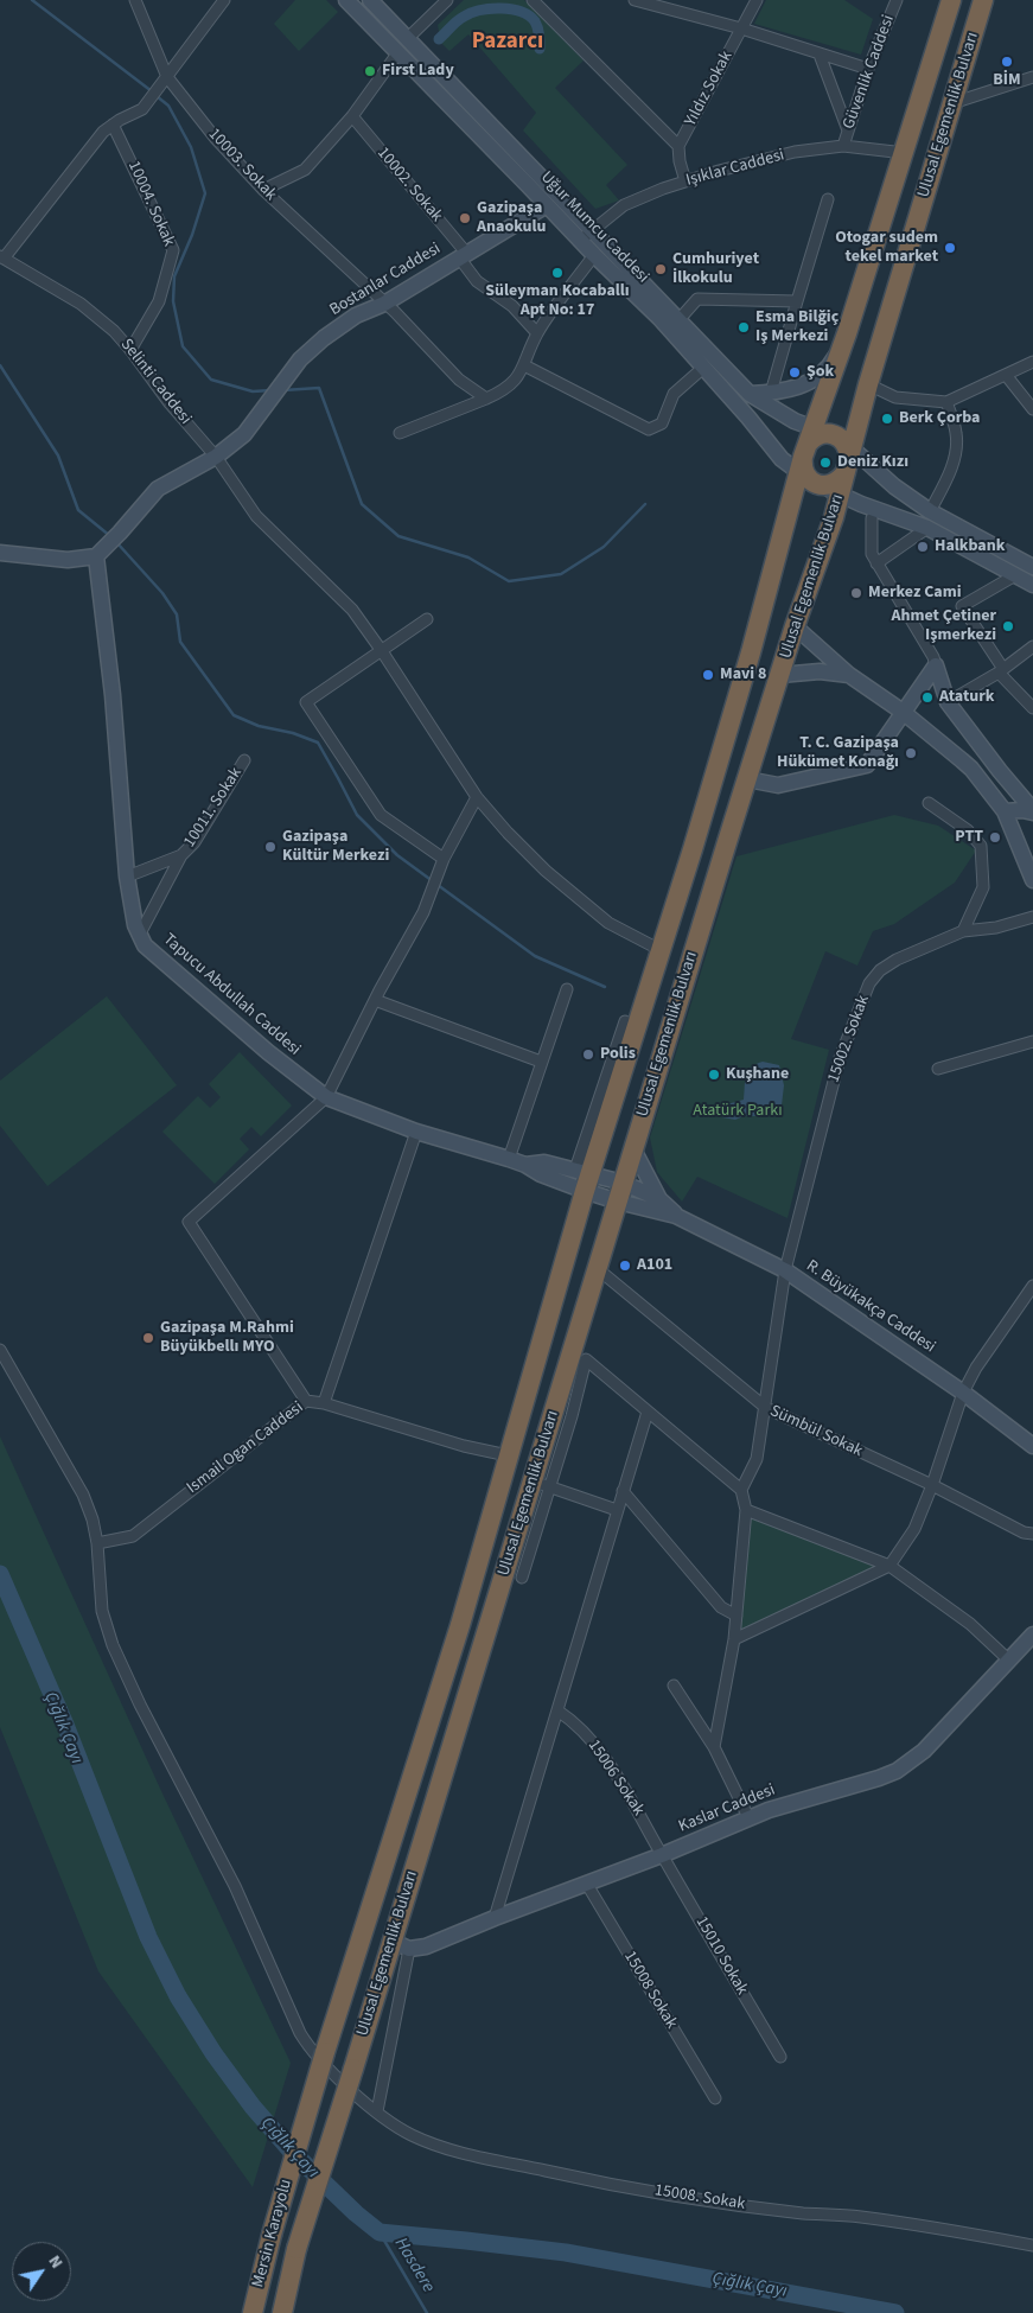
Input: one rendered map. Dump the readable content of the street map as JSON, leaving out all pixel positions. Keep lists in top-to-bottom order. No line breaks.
{"streets":{"highway":["Ulusal Egemenlik Bulvarı","Mersin Karayolu"],"street":["Güvenlik Caddesi","Yıldız Sokak","10003. Sokak","Işıklar Caddesi","10002. Sokak","10004. Sokak","Uğur Mumcu Caddesi","Bostanlar Caddesi","Selinti Caddesi","10011. Sokak","Tapucu Abdullah Caddesi","15002. Sokak","R. Büyükakça Caddesi","Sümbül Sokak","Ismail Ogan Caddesi","15006 Sokak","Kaslar Caddesi","15010 Sokak","15008 Sokak","15008. Sokak"]},"crossings":[["Güvenlik Caddesi","Işıklar Caddesi"],["Yıldız Sokak","Işıklar Caddesi"],["Ulusal Egemenlik Bulvarı","Işıklar Caddesi"],["Ulusal Egemenlik Bulvarı","Uğur Mumcu Caddesi"],["Ulusal Egemenlik Bulvarı","Selinti Caddesi"],["Ulusal Egemenlik Bulvarı","Tapucu Abdullah Caddesi"],["Ulusal Egemenlik Bulvarı","R. Büyükakça Caddesi"],["Ulusal Egemenlik Bulvarı","Sümbül Sokak"],["Ulusal Egemenlik Bulvarı","Ismail Ogan Caddesi"],["Ulusal Egemenlik Bulvarı","Kaslar Caddesi"],["Ulusal Egemenlik Bulvarı","Mersin Karayolu"],["10003. Sokak","Bostanlar Caddesi"],["Işıklar Caddesi","Uğur Mumcu Caddesi"],["10002. Sokak","Bostanlar Caddesi"],["10004. Sokak","Selinti Caddesi"],["Uğur Mumcu Caddesi","Bostanlar Caddesi"],["Bostanlar Caddesi","Selinti Caddesi"],["Bostanlar Caddesi","Tapucu Abdullah Caddesi"],["10011. Sokak","Tapucu Abdullah Caddesi"],["Tapucu Abdullah Caddesi","R. Büyükakça Caddesi"],["15002. Sokak","R. Büyükakça Caddesi"],["15002. Sokak","Sümbül Sokak"],["Ismail Ogan Caddesi","15008. Sokak"],["15006 Sokak","Kaslar Caddesi"],["15006 Sokak","15010 Sokak"],["Kaslar Caddesi","15010 Sokak"],["Kaslar Caddesi","15008 Sokak"]],"districts":["Pazarcı"],"water":["Çığlık Çayı","Hasdere"],"parks":["Atatürk Parkı"],"places":["BİM","First Lady","Gazipaşa Anaokulu","Otogar sudem tekel market","Cumhuriyet İlkokulu","Süleyman Kocaballı Apt No: 17","Esma Bilğiç Iş Merkezi","Şok","Berk Çorba","Deniz Kızı","Halkbank","Merkez Cami","Ahmet Çetiner Işmerkezi","Mavi 8","Ataturk","T. C. Gazipaşa Hükümet Konağı","PTT","Gazipaşa Kültür Merkezi","Polis","Kuşhane","A101","Gazipaşa M.Rahmi Büyükbellı MYO"],"north":"top right"}
